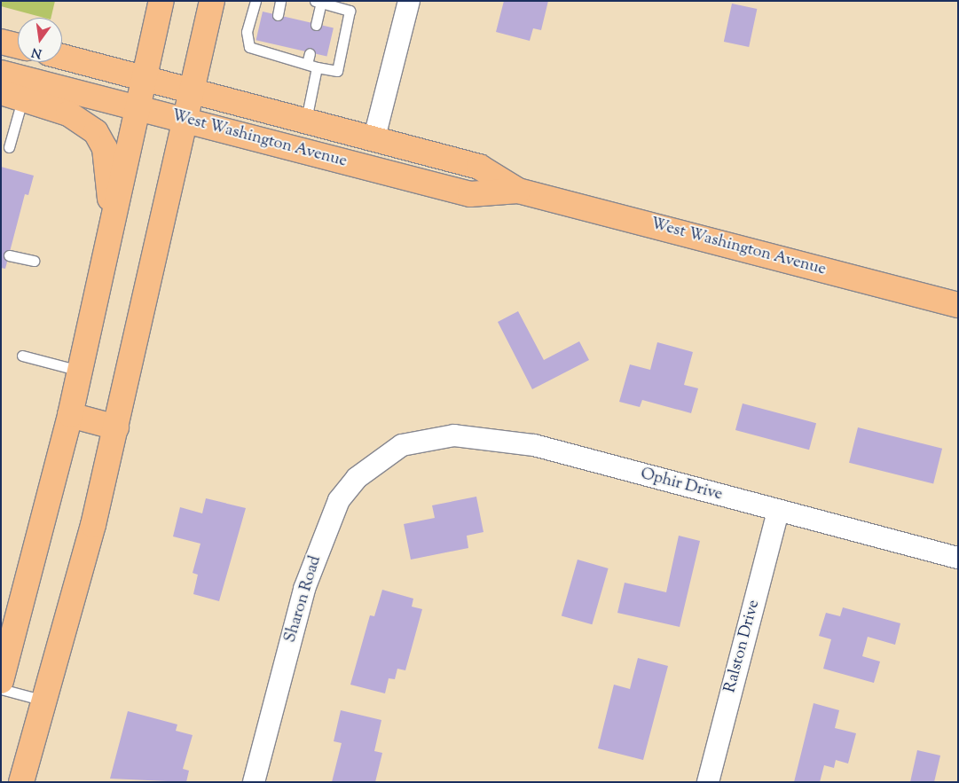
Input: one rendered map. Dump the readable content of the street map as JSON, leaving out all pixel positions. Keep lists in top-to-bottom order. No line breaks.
{"streets":{"main road":["West Washington Avenue"],"street":["Ophir Drive","Sharon Road","Ralston Drive"]},"crossings":[["Ophir Drive","Sharon Road"],["Ophir Drive","Ralston Drive"]],"north":"bottom"}
